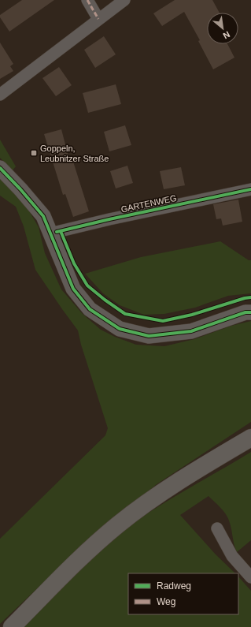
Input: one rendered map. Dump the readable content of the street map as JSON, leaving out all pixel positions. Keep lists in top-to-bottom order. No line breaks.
{"streets":{"street":["GARTENWEG"]},"places":{"transit":["Goppeln, Leubnitzer Straße"]},"legend":["Radweg","Weg"],"north":"bottom right"}
